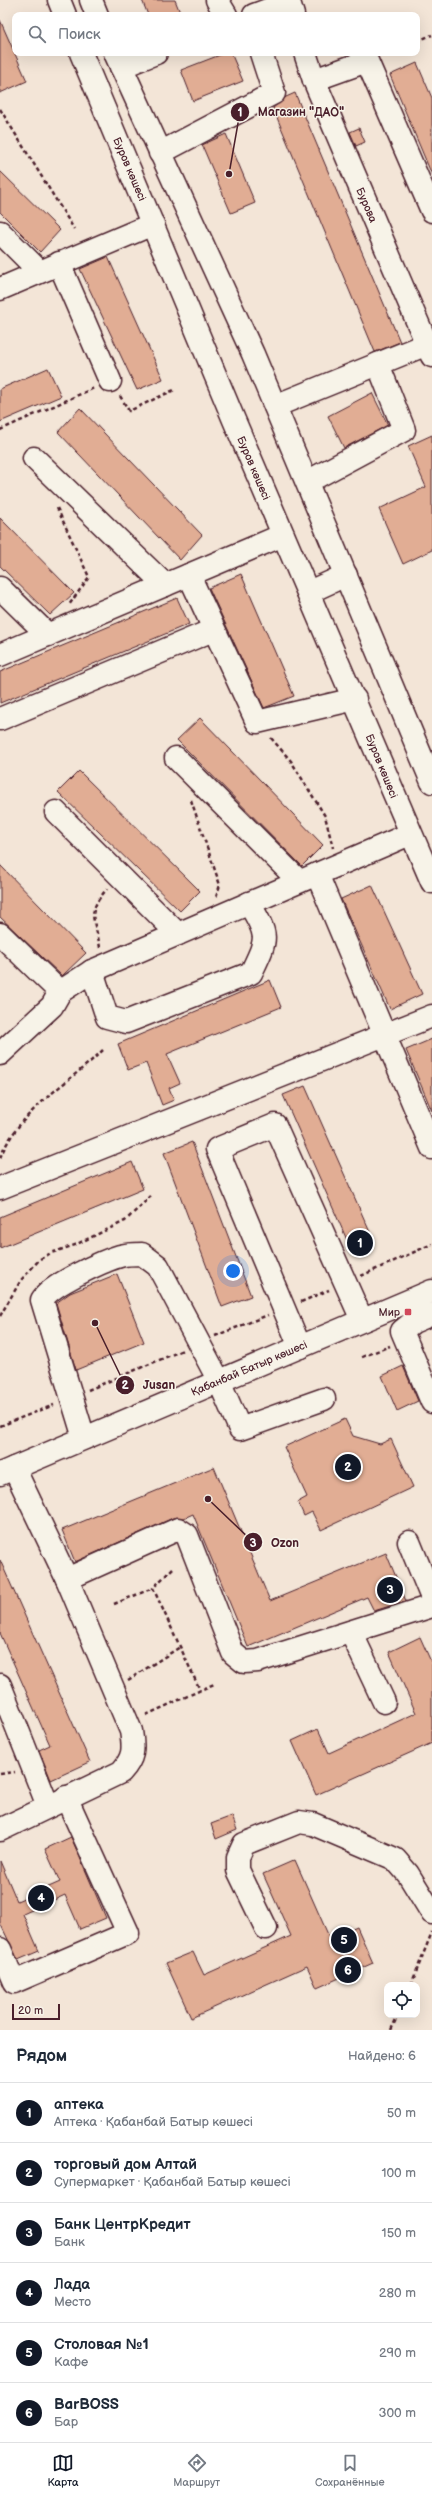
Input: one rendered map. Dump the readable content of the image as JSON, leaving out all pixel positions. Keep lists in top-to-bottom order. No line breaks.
{"streets":{"main road":["Буров көшесі","Бурова","Қабанбай Батыр көшесі"]},"places":{"other":["Магазин \"ДАО\"","Jusan","Ozon"],"transit":["Мир"]},"scale_bar":"20 m","page":{"search":"Поиск","pins":["1","2","3","4","5","6"],"scale":"20 m","heading":["Рядом","Найдено: 6"],"list":[{"mark":"1","name":"аптека","note":"Аптека · Қабанбай Батыр көшесі","value":"50 m"},{"mark":"2","name":"торговый дом Алтай","note":"Супермаркет · Қабанбай Батыр көшесі","value":"100 m"},{"mark":"3","name":"Банк ЦентрКредит","note":"Банк","value":"150 m"},{"mark":"4","name":"Лада","note":"Место","value":"280 m"},{"mark":"5","name":"Столовая №1","note":"Кафе","value":"290 m"},{"mark":"6","name":"BarBOSS","note":"Бар","value":"300 m"}],"nav":["Карта","Маршрут","Сохранённые"]}}
